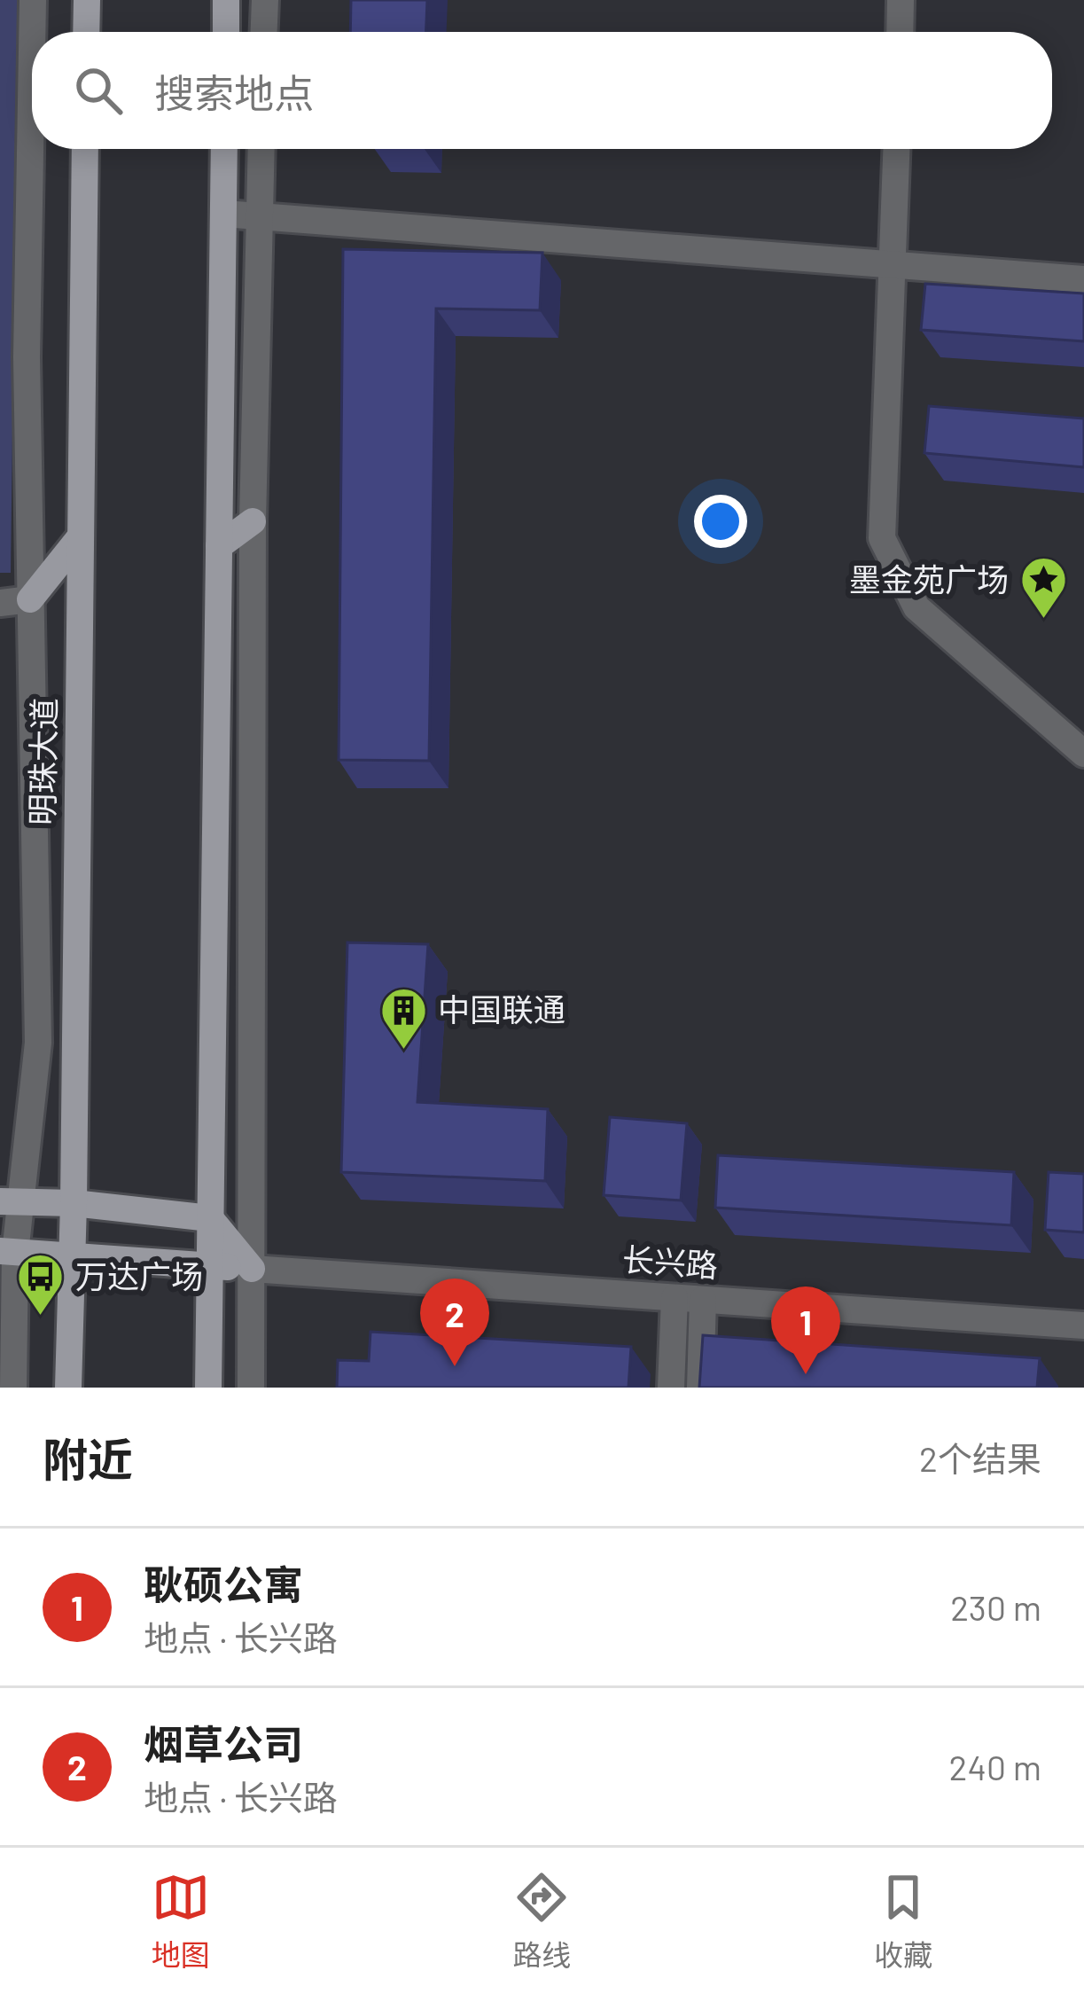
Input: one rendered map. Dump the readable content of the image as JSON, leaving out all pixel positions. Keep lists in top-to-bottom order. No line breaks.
{"streets":{"main road":["明珠大道","长兴路"]},"crossings":[["明珠大道","长兴路"]],"places":{"place":["墨金苑广场"],"building":["中国联通"],"bus stop":["万达广场"]},"page":{"search":"搜索地点","pins":["2","1"],"heading":["附近","2个结果"],"list":[{"mark":"1","name":"耿硕公寓","note":"地点 · 长兴路","value":"230 m"},{"mark":"2","name":"烟草公司","note":"地点 · 长兴路","value":"240 m"}],"nav":["地图","路线","收藏"]}}
